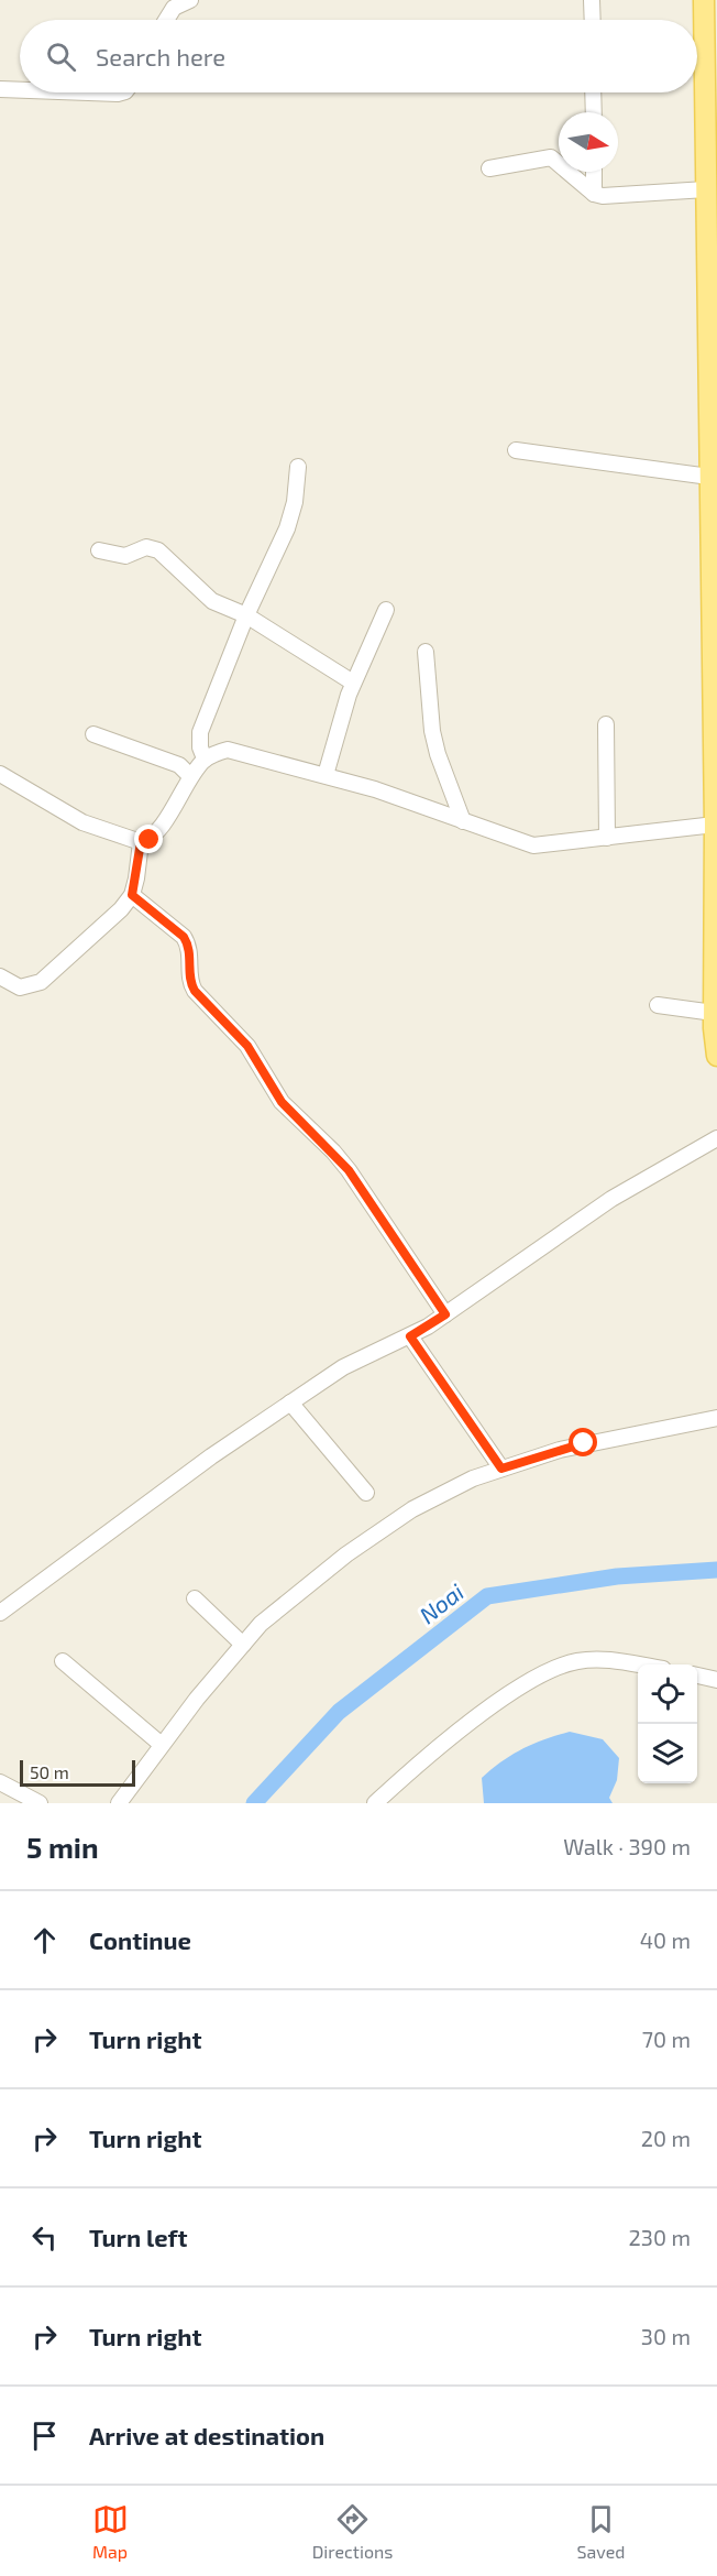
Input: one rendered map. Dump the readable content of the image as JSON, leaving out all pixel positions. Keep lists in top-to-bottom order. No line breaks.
{"water":["Noai"],"scale_bar":"50 m","north":"right","page":{"search":"Search here","scale":"50 m","heading":["5 min","Walk · 390 m"],"list":[["Continue","40 m"],["Turn right","70 m"],["Turn right","20 m"],["Turn left","230 m"],["Turn right","30 m"],"Arrive at destination"],"nav":["Map","Directions","Saved"]}}
